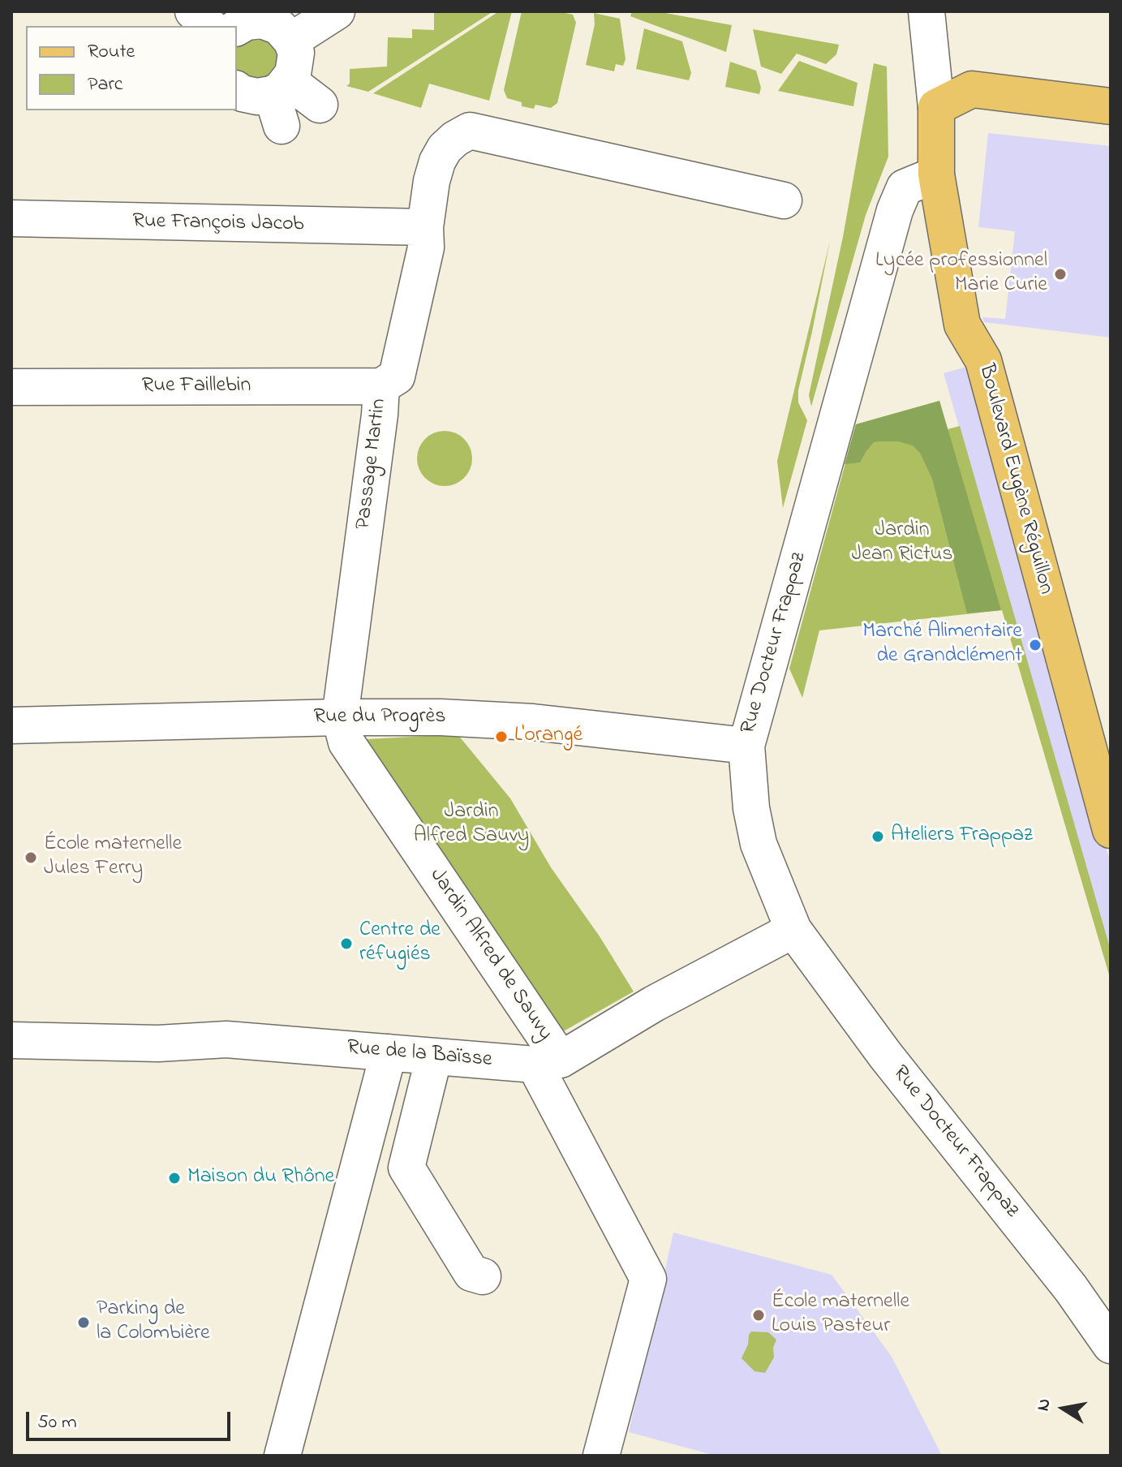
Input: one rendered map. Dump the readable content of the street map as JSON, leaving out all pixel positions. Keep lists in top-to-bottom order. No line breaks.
{"streets":{"main road":["Boulevard Eugène Réguillon"],"street":["Rue François Jacob","Rue Faillebin","Passage Martin","Rue Docteur Frappaz","Rue du Progrès","Jardin Alfred de Sauvy","Rue de la Baïsse"]},"crossings":[["Rue François Jacob","Passage Martin"],["Rue Faillebin","Passage Martin"],["Passage Martin","Rue du Progrès"],["Passage Martin","Jardin Alfred de Sauvy"],["Boulevard Eugène Réguillon","Rue Docteur Frappaz"],["Rue Docteur Frappaz","Rue du Progrès"],["Rue du Progrès","Jardin Alfred de Sauvy"],["Jardin Alfred de Sauvy","Rue de la Baïsse"]],"parks":["Jardin Jean Rictus","Jardin Alfred Sauvy"],"places":["Lycée professionnel Marie Curie","Marché Alimentaire de Grandclément","L'orangé","Ateliers Frappaz","École maternelle Jules Ferry","Centre de réfugiés","Maison du Rhône","École maternelle Louis Pasteur","Parking de la Colombière"],"legend":["Route","Parc"],"scale_bar":"50 m","north":"left"}
